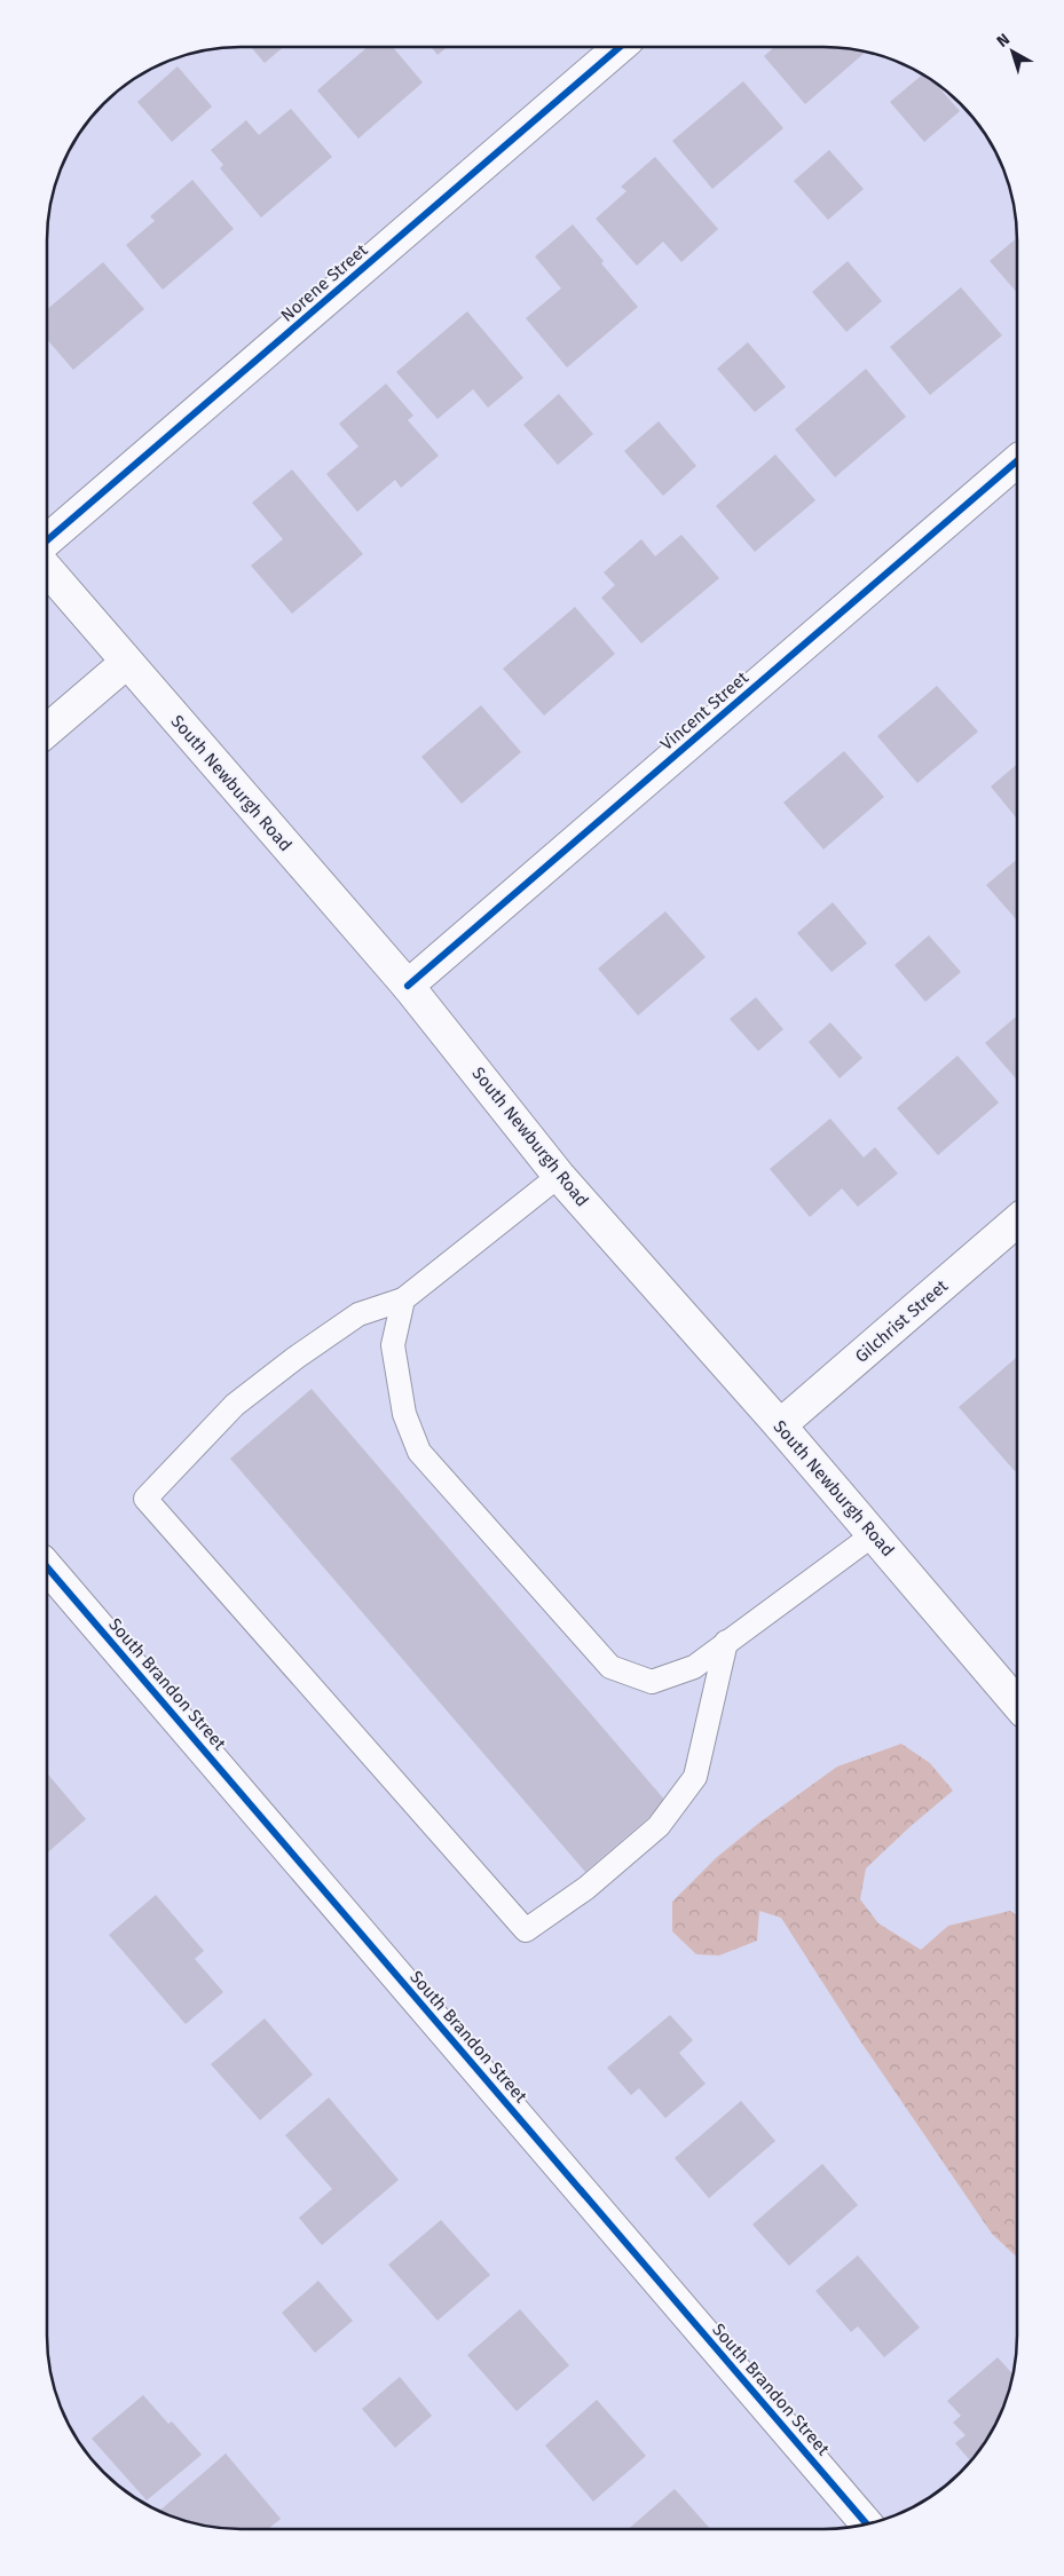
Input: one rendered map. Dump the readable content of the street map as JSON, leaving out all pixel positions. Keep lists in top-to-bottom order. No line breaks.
{"streets":{"street":["Norene Street","Vincent Street","South Newburgh Road","Gilchrist Street","South Brandon Street"]},"crossings":[["Vincent Street","South Newburgh Road"],["South Newburgh Road","Gilchrist Street"]],"north":"top left"}
